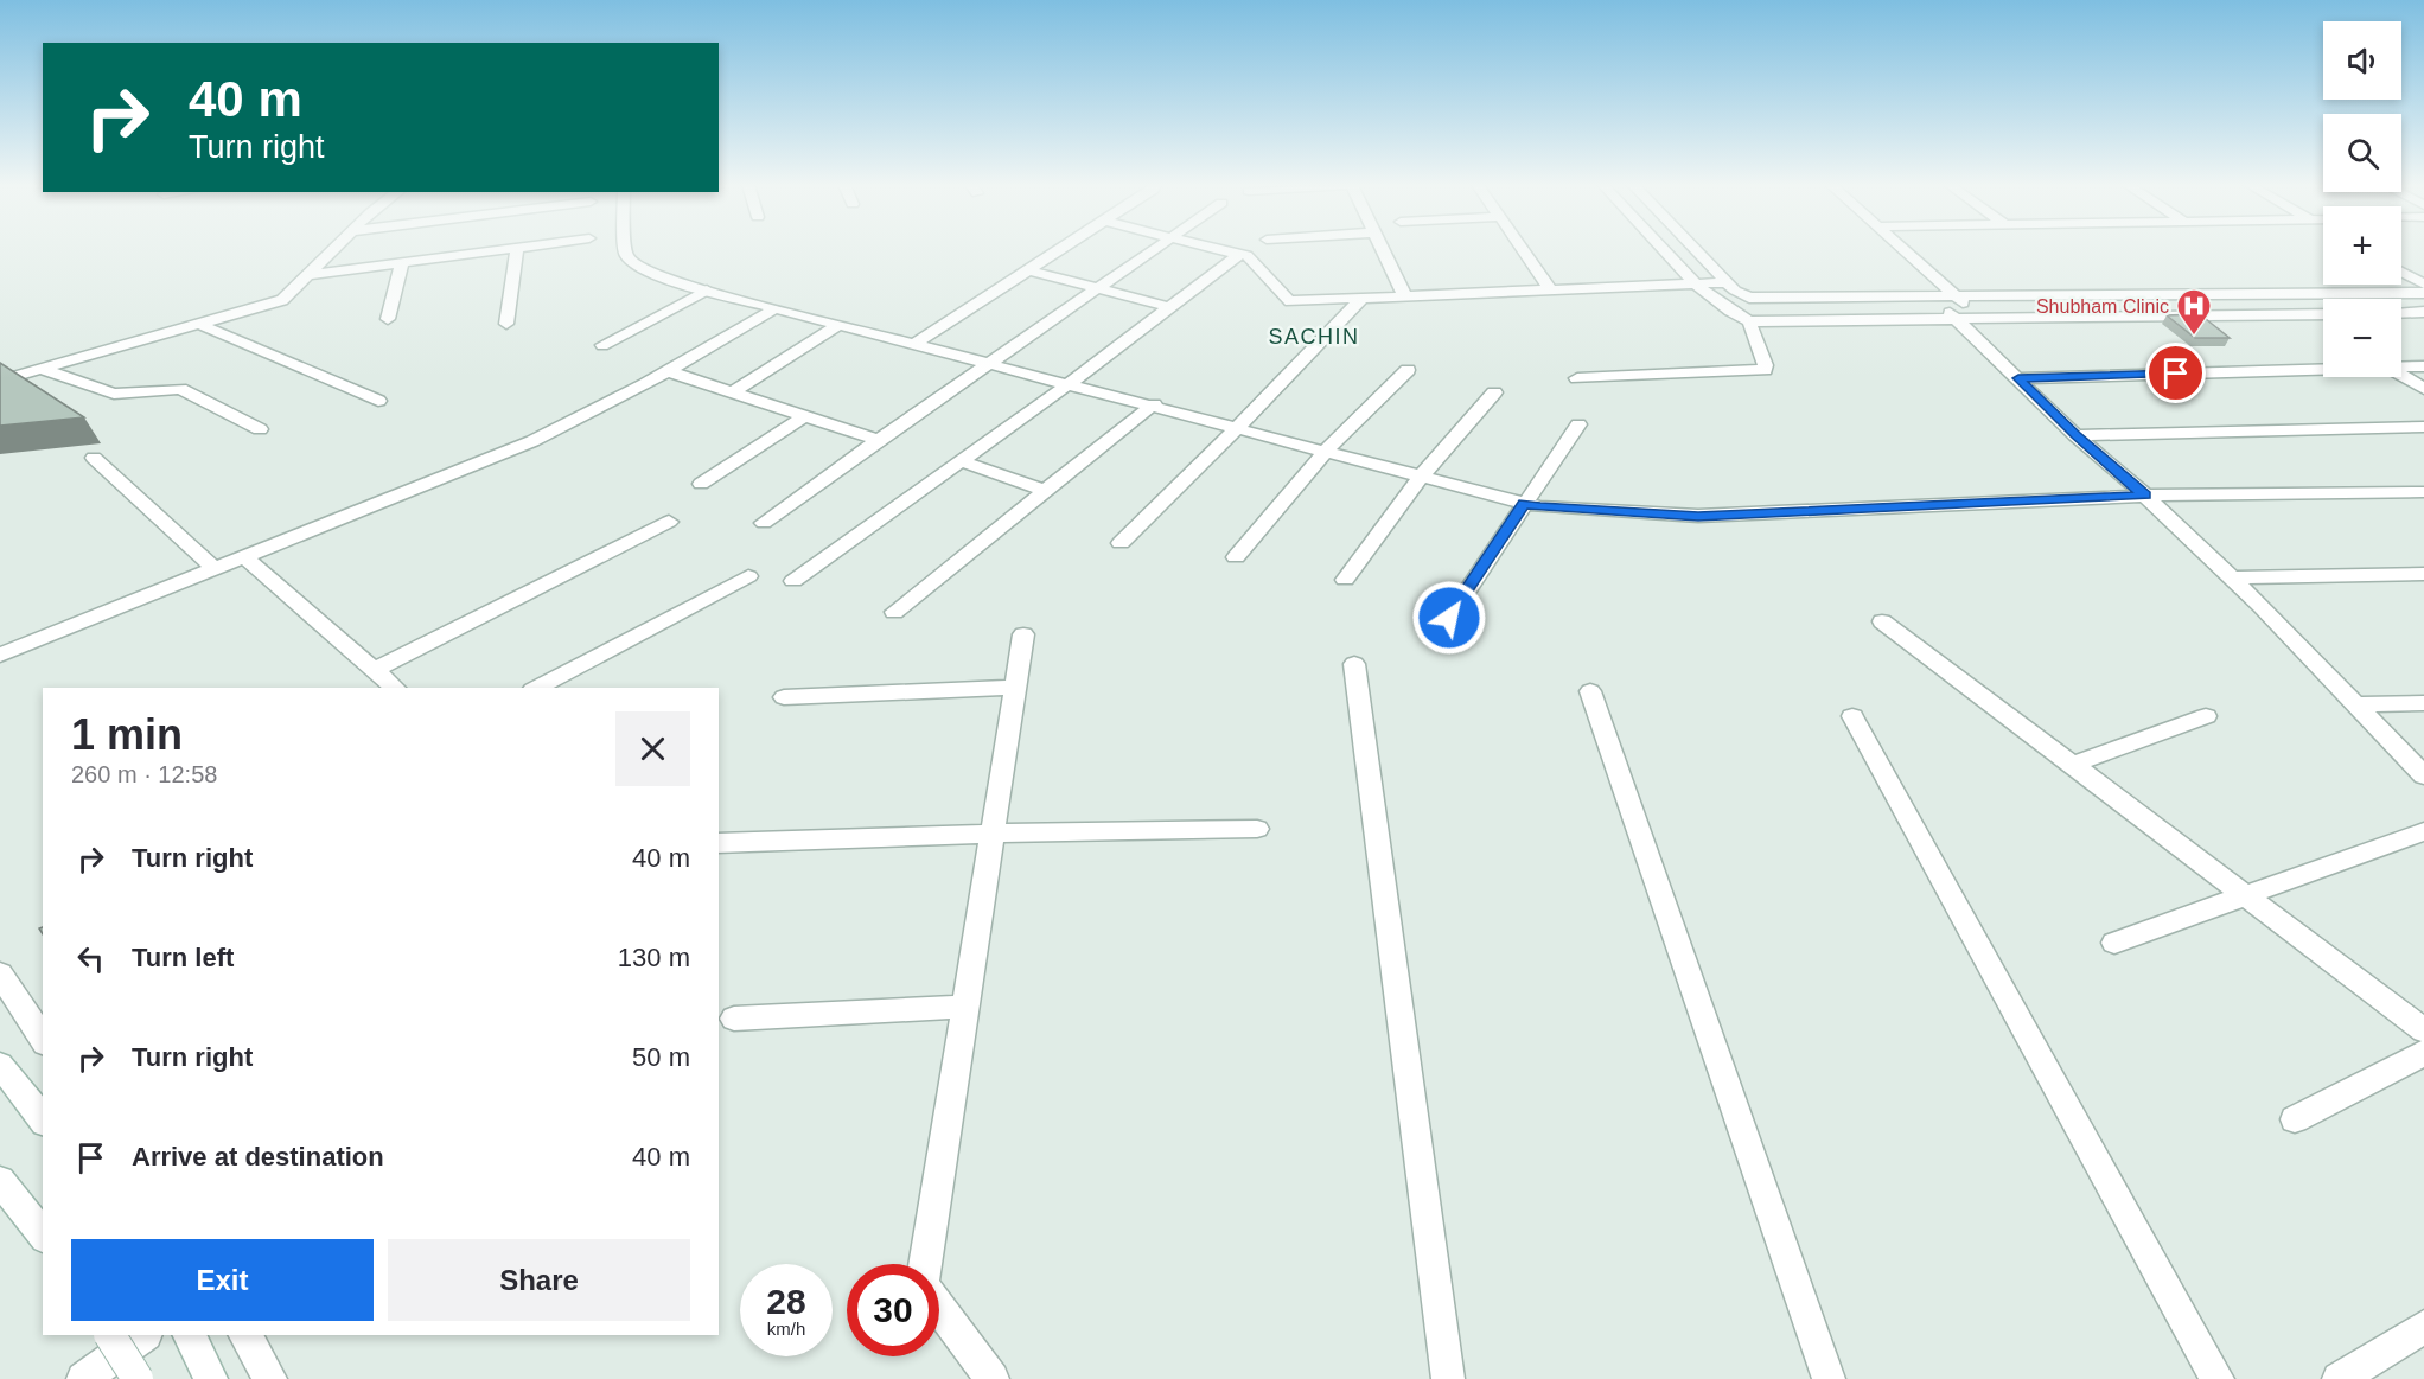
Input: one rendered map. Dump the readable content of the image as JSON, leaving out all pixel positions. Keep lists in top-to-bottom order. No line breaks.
{"districts":["SACHIN"],"places":{"hospital":["Shubham Clinic"]},"page":{"map_buttons":["+","−"],"turn":["40 m","Turn right"],"heading":["1 min","260 m · 12:58"],"list":[{"name":"Turn right","value":"40 m"},{"name":"Turn left","value":"130 m"},{"name":"Turn right","value":"50 m"},{"name":"Arrive at destination","value":"40 m"}],"buttons":["Exit","Share"],"speed":"28 km/h","limit":"30"}}
